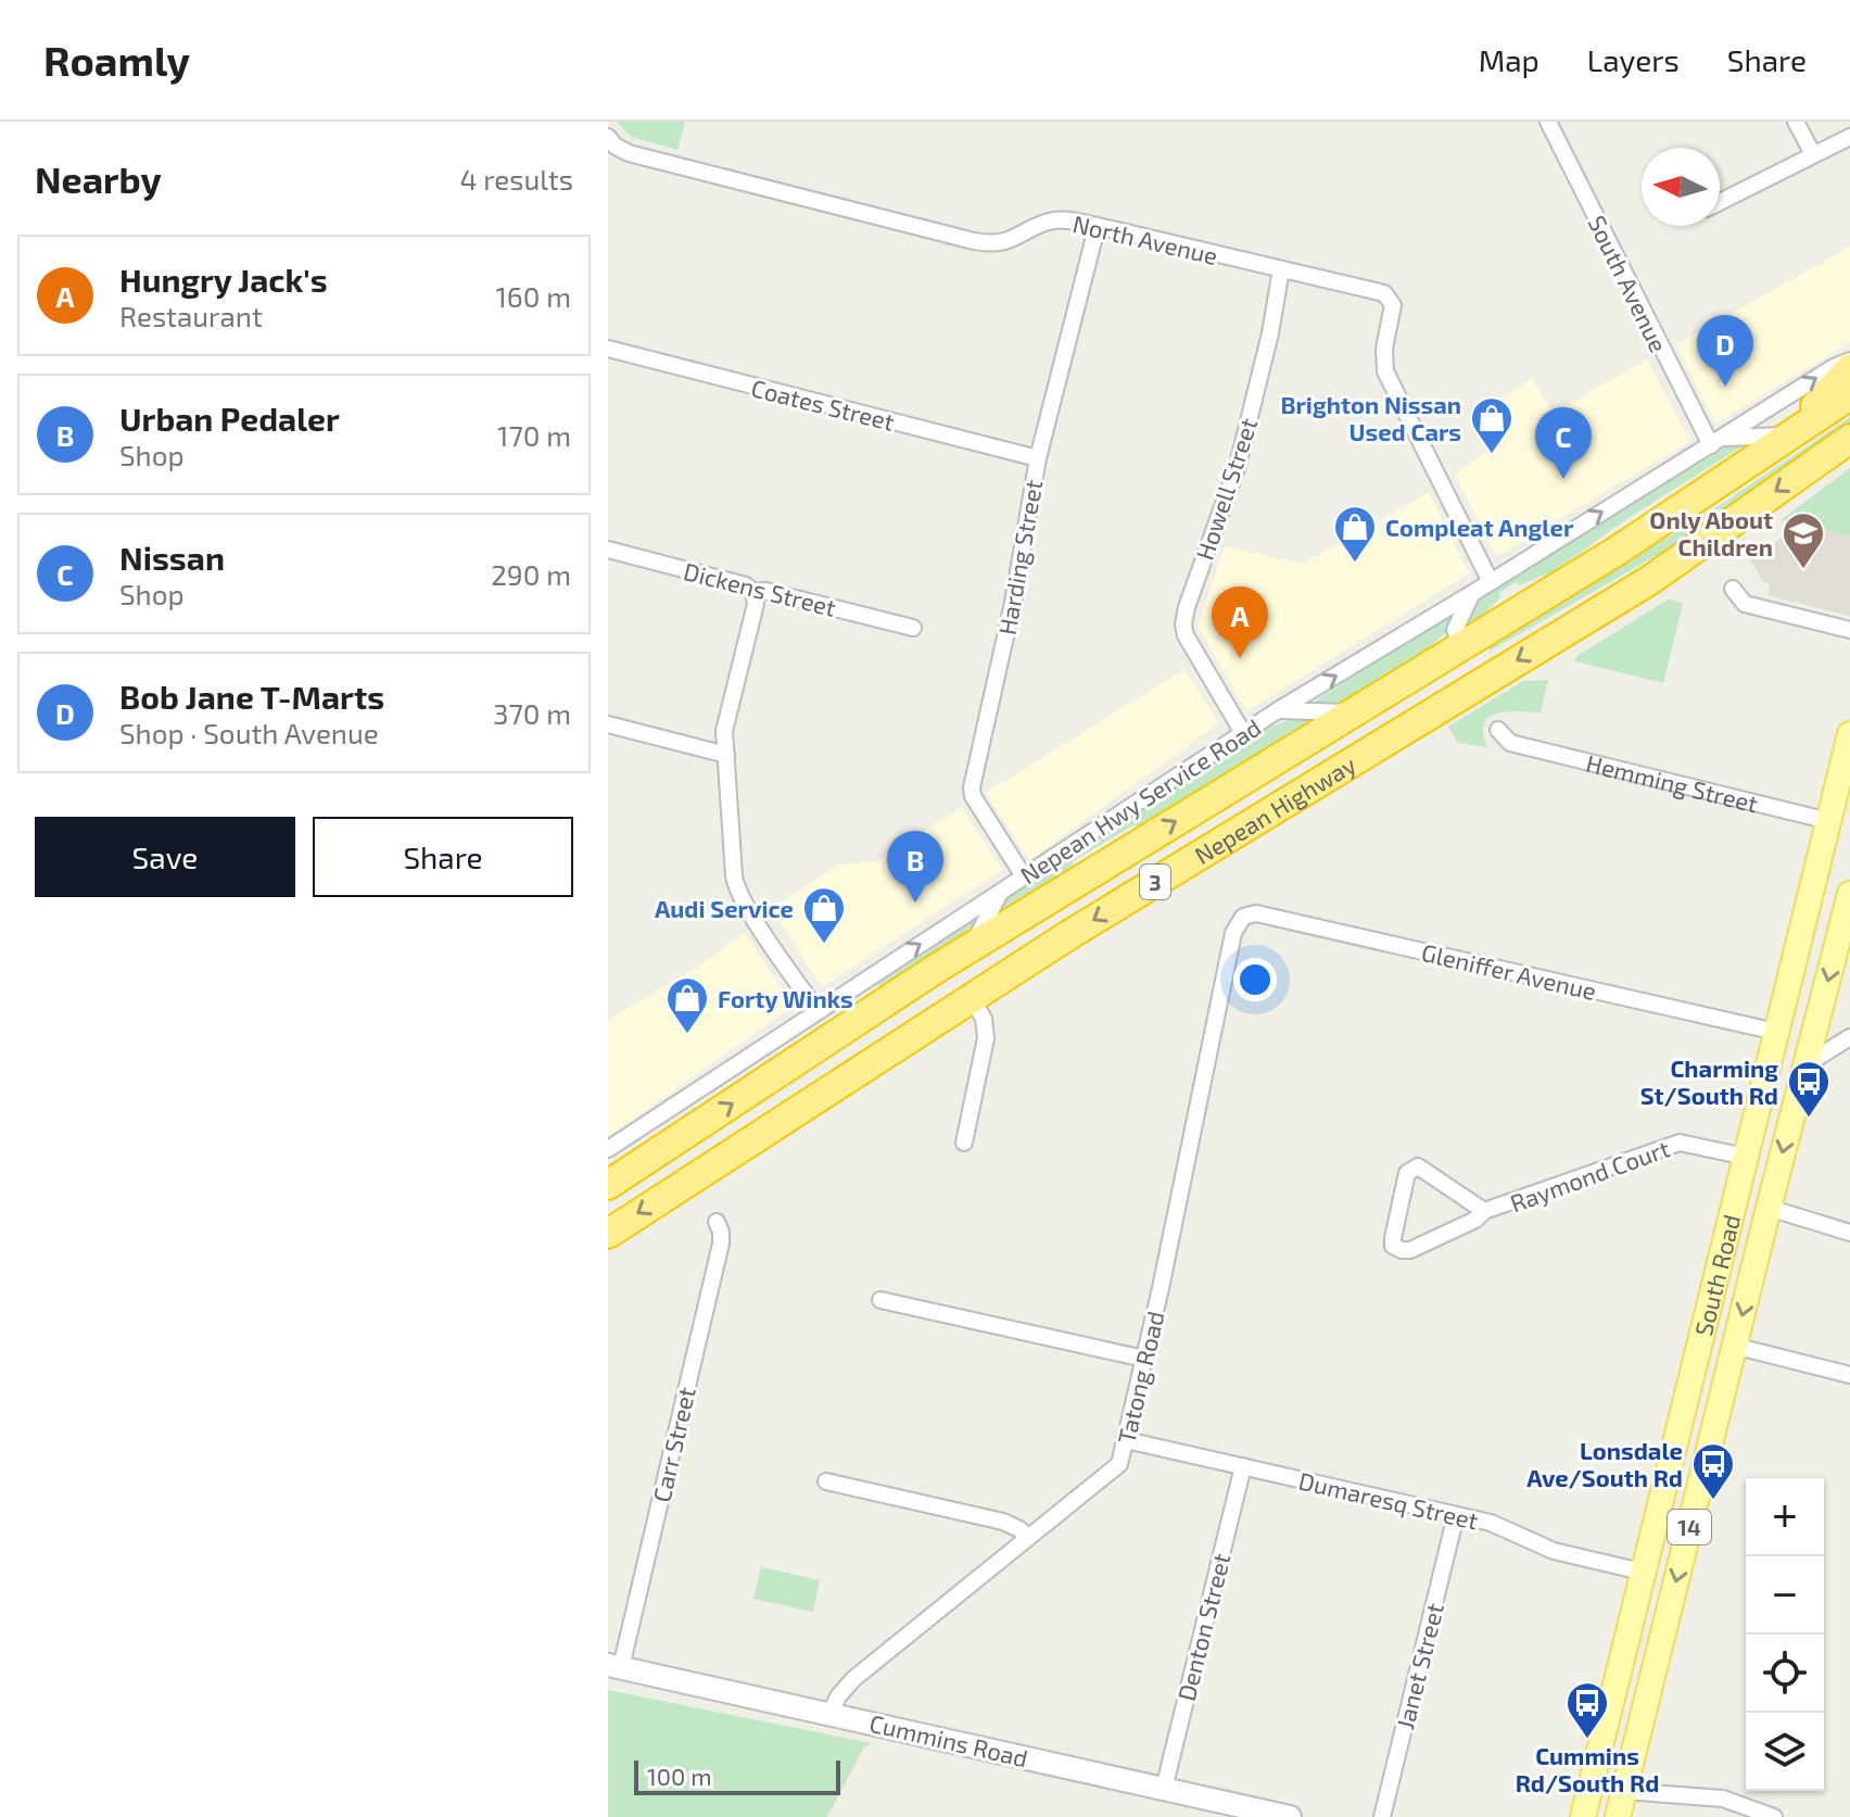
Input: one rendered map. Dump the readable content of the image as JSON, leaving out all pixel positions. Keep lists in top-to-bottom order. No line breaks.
{"streets":{"highway":["Nepean Highway","3"],"main road":["South Road","14","Cummins Road"],"street":["North Avenue","South Avenue","Coates Street","Howell Street","Harding Street","Dickens Street","Hemming Street","Nepean Hwy Service Road","Gleniffer Avenue","Raymond Court","Tatong Road","Carr Street","Dumaresq Street","Denton Street","Janet Street"]},"crossings":[["North Avenue","Howell Street"],["North Avenue","Harding Street"],["North Avenue","Nepean Hwy Service Road"],["South Avenue","Nepean Hwy Service Road"],["Coates Street","Harding Street"],["Howell Street","Nepean Hwy Service Road"],["Harding Street","Nepean Hwy Service Road"],["Hemming Street","South Road"],["Nepean Hwy Service Road","Nepean Highway"],["Gleniffer Avenue","South Road"],["Gleniffer Avenue","Tatong Road"],["Raymond Court","South Road"],["South Road","Dumaresq Street"],["Tatong Road","Dumaresq Street"],["Tatong Road","Cummins Road"],["Carr Street","Cummins Road"],["Dumaresq Street","Denton Street"],["Dumaresq Street","Janet Street"],["Denton Street","Cummins Road"]],"one_way":["Nepean Hwy Service Road"],"places":{"shop":["Brighton Nissan Used Cars","Compleat Angler","Audi Service","Forty Winks"],"school or university":["Only About Children"],"bus stop":["Charming St/South Rd","Lonsdale Ave/South Rd","Cummins Rd/South Rd"]},"scale_bar":"100 m","north":"left","page":{"header":"Roamly","nav":["Map","Layers","Share"],"heading":["Nearby","4 results"],"list":[{"mark":"A","name":"Hungry Jack's","note":"Restaurant","value":"160 m"},{"mark":"B","name":"Urban Pedaler","note":"Shop","value":"170 m"},{"mark":"C","name":"Nissan","note":"Shop","value":"290 m"},{"mark":"D","name":"Bob Jane T-Marts","note":"Shop · South Avenue","value":"370 m"}],"pins":["D","C","A","B"],"buttons":["Save","Share"],"map_buttons":["+","−"],"scale":"100 m"}}
